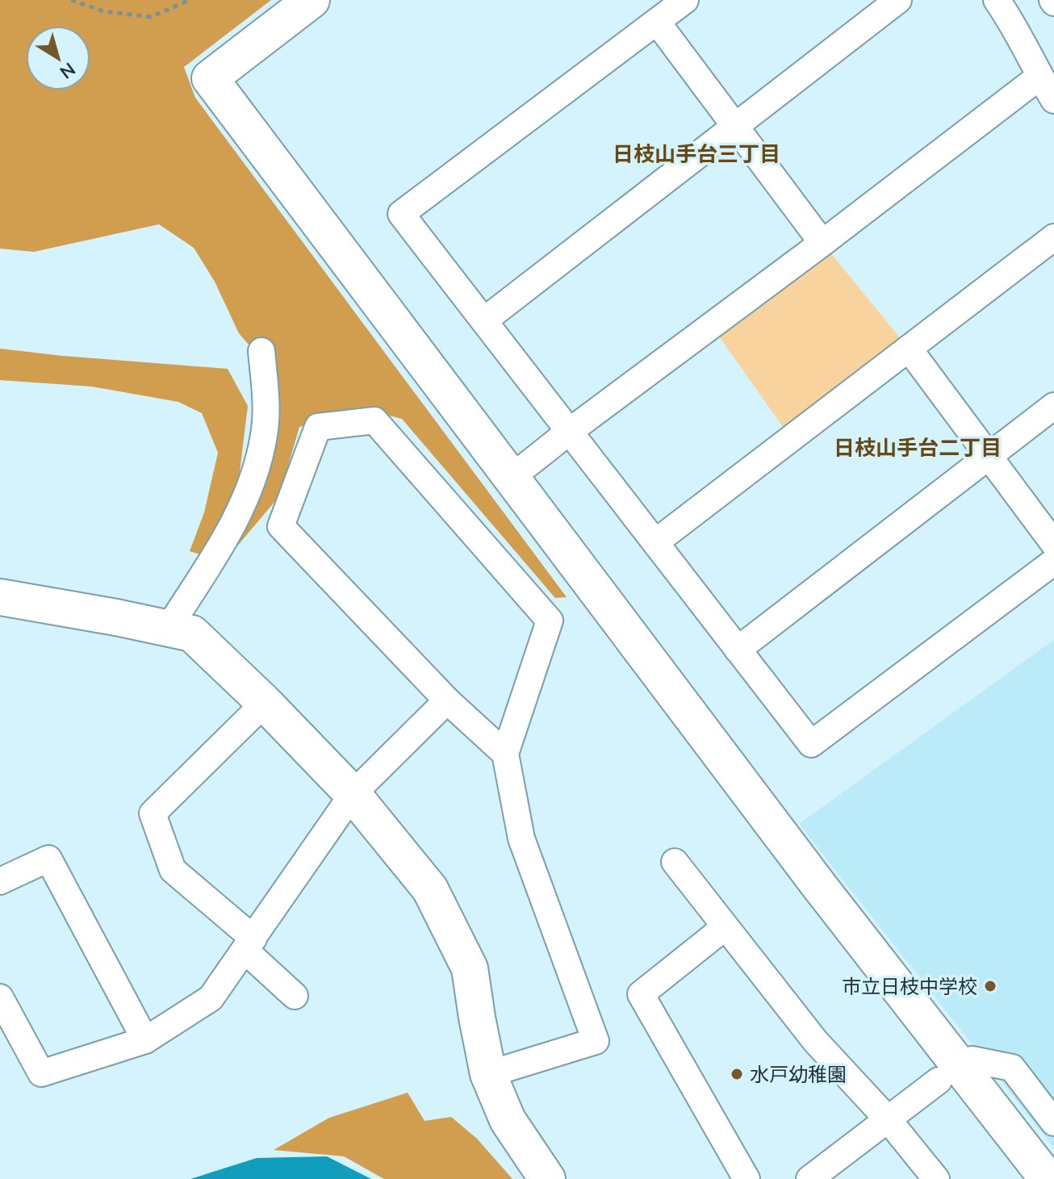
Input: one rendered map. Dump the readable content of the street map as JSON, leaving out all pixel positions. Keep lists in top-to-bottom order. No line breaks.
{"districts":["日枝山手台三丁目","日枝山手台二丁目"],"places":["市立日枝中学校","水戸幼稚園"],"north":"bottom right"}
